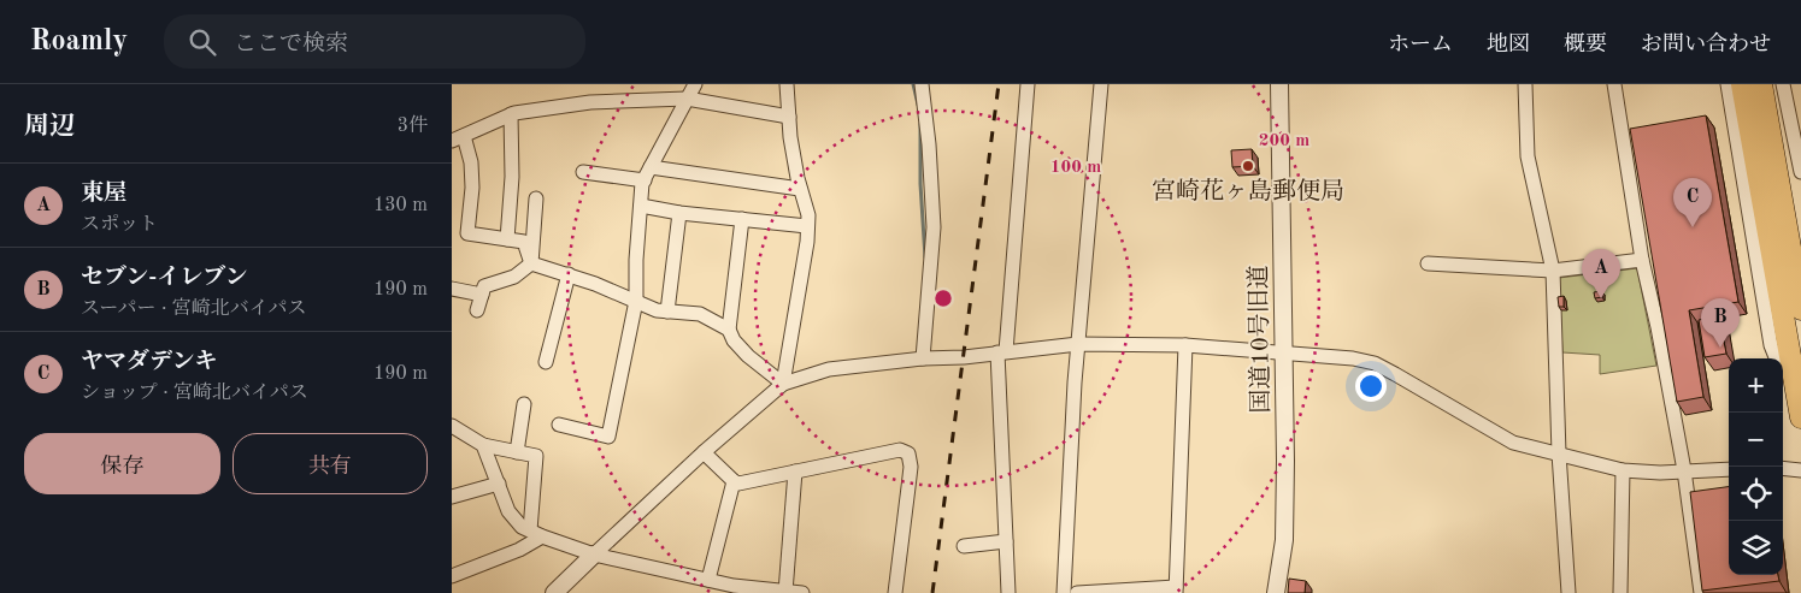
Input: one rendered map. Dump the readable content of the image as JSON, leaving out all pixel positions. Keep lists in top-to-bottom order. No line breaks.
{"streets":{"street":["国道10号旧道"]},"places":["宮崎花ヶ島郵便局"],"page":{"header":"Roamly","search":"ここで検索","nav":["ホーム","地図","概要","お問い合わせ"],"heading":["周辺","3件"],"list":[{"mark":"A","name":"東屋","note":"スポット","value":"130 m"},{"mark":"B","name":"セブン-イレブン","note":"スーパー · 宮崎北バイパス","value":"190 m"},{"mark":"C","name":"ヤマダデンキ","note":"ショップ · 宮崎北バイパス","value":"190 m"}],"pins":["C","A","B"],"map_buttons":["+","−"],"buttons":["保存","共有"]},"rings":["200 m","100 m"]}
